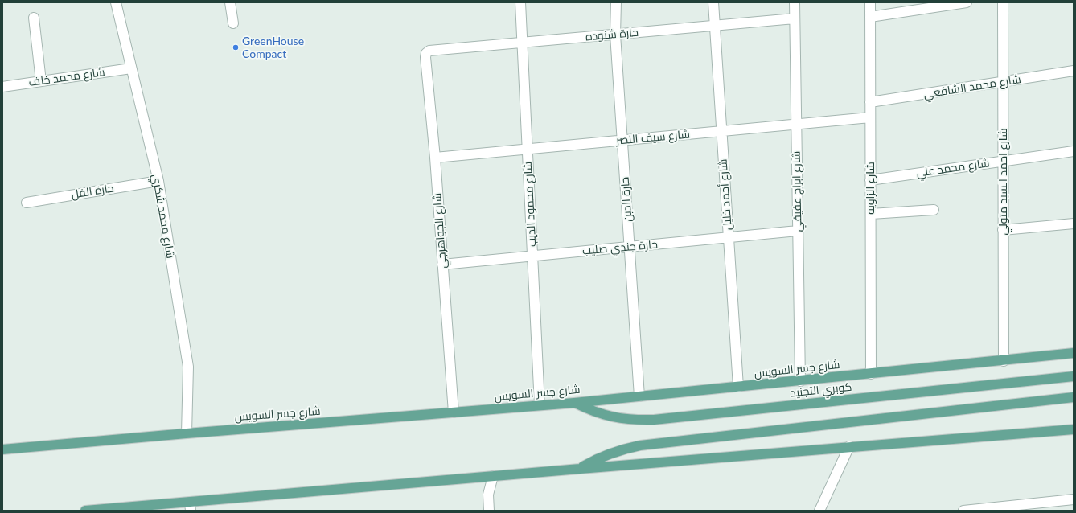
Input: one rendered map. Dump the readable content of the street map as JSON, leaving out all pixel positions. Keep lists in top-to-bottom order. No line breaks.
{"streets":{"main road":["شارع جسر السويس","كوبري التجنيد"],"street":["حارة شنوده","شارع محمد خلف","شارع محمد الشافعي","شارع سيف النصر","شارع محمد علي","شارع احمد السيد متولي","شارع الزاويه","حارة الفل","شارع ابراج عفيفي","شارع أحمد خليل","حارة الدين","شارع محمود الديب","شارع محمد شكري","شارع الجواهرجي","حارة جندي صليب"]},"crossings":[["حارة شنوده","شارع ابراج عفيفي"],["حارة شنوده","شارع أحمد خليل"],["حارة شنوده","حارة الدين"],["حارة شنوده","شارع محمود الديب"],["حارة شنوده","شارع الجواهرجي"],["شارع محمد خلف","شارع محمد شكري"],["شارع محمد الشافعي","شارع احمد السيد متولي"],["شارع محمد الشافعي","شارع الزاويه"],["شارع سيف النصر","شارع الزاويه"],["شارع سيف النصر","شارع ابراج عفيفي"],["شارع سيف النصر","شارع أحمد خليل"],["شارع سيف النصر","حارة الدين"],["شارع سيف النصر","شارع محمود الديب"],["شارع سيف النصر","شارع الجواهرجي"],["شارع محمد علي","شارع احمد السيد متولي"],["شارع محمد علي","شارع الزاويه"],["شارع احمد السيد متولي","شارع جسر السويس"],["شارع الزاويه","شارع جسر السويس"],["حارة الفل","شارع محمد شكري"],["شارع ابراج عفيفي","حارة جندي صليب"],["شارع ابراج عفيفي","شارع جسر السويس"],["شارع أحمد خليل","حارة جندي صليب"],["شارع أحمد خليل","شارع جسر السويس"],["حارة الدين","حارة جندي صليب"],["حارة الدين","شارع جسر السويس"],["شارع محمود الديب","حارة جندي صليب"],["شارع محمود الديب","شارع جسر السويس"],["شارع محمد شكري","شارع جسر السويس"],["شارع الجواهرجي","حارة جندي صليب"],["شارع الجواهرجي","شارع جسر السويس"],["شارع جسر السويس","كوبري التجنيد"]],"places":["GreenHouse Compact"]}
